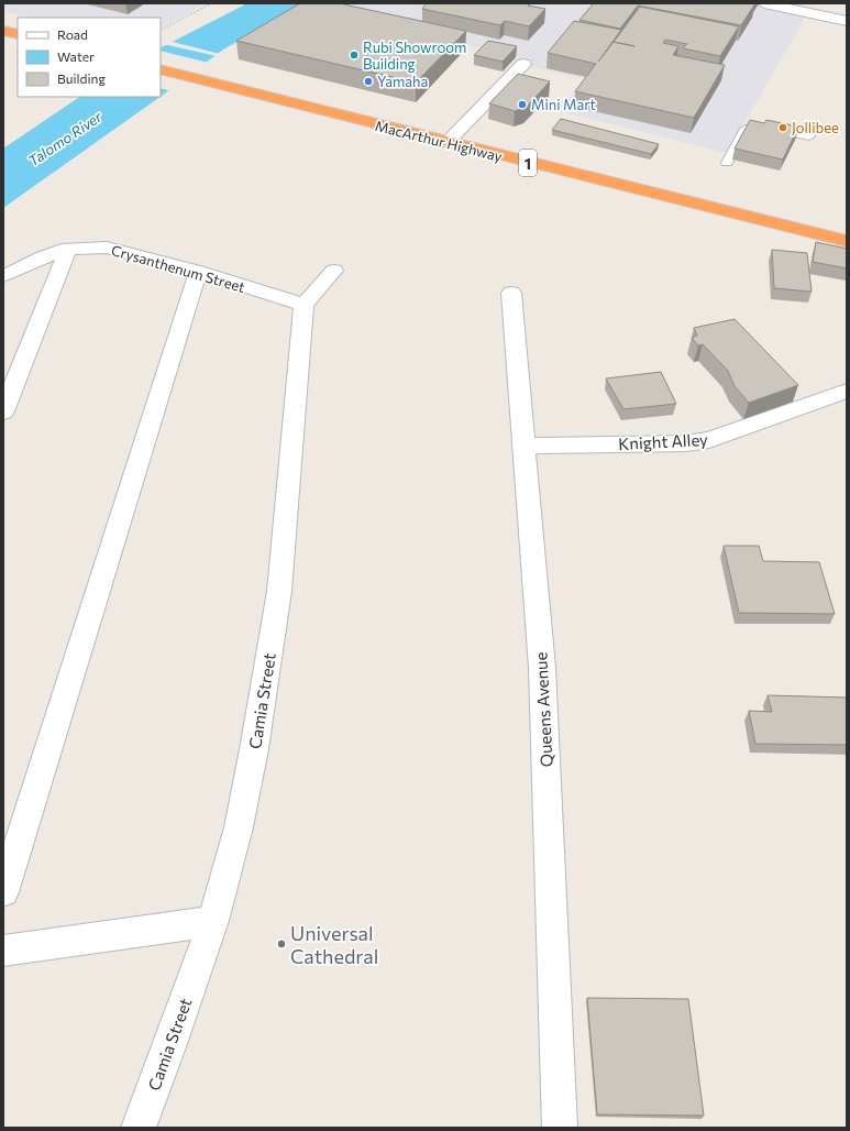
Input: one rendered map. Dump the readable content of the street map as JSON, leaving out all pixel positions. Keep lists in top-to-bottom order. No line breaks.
{"streets":{"highway":["MacArthur Highway","1"],"street":["Crysanthenum Street","Knight Alley","Camia Street","Queens Avenue"]},"crossings":[["Crysanthenum Street","Camia Street"],["Knight Alley","Queens Avenue"]],"water":["Talomo River"],"places":["Rubi Showroom Building","Yamaha","Mini Mart","Jollibee","Universal Cathedral"],"legend":["Road","Water","Building"]}
